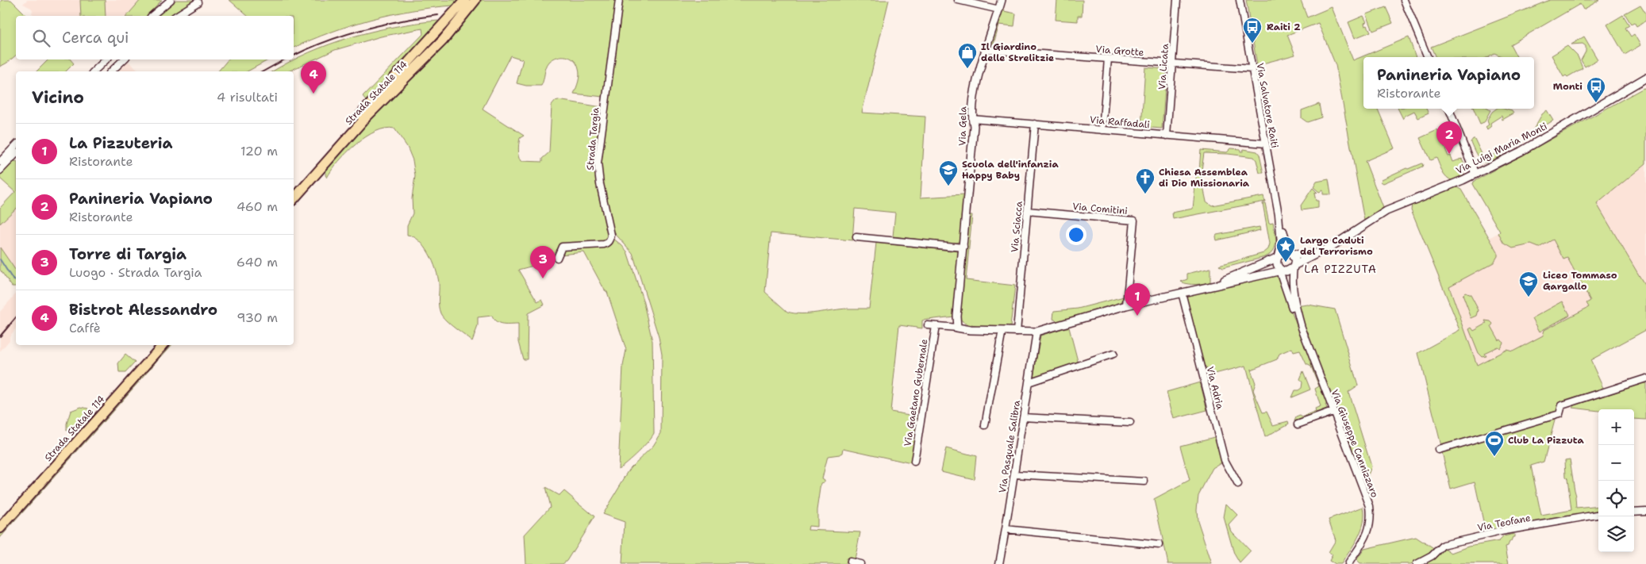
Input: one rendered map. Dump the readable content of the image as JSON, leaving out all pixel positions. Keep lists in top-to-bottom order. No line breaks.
{"streets":{"main road":["Strada Statale 114"],"street":["Via Grotte","Via Licata","Via Salvatore Raiti","Via Raffadali","Via Gela","Strada Targia","Via Luigi Maria Monti","Via Comitini","Via Sciacca","Via Adria","Via Gaetano Gubernale","Via Giuseppe Cannizzaro","Via Pasquale Salibra","Via Teofane"]},"crossings":[["Via Grotte","Via Licata"],["Via Grotte","Via Salvatore Raiti"],["Via Grotte","Via Gela"],["Via Licata","Via Raffadali"],["Via Salvatore Raiti","Via Raffadali"],["Via Raffadali","Via Gela"],["Via Raffadali","Via Sciacca"],["Via Comitini","Via Sciacca"]],"districts":["LA PIZZUTA"],"places":{"bus stop":["Raiti 2","Monti"],"shop":["Il Giardino delle Strelitzie"],"school or university":["Scuola dell'infanzia Happy Baby","Liceo Tommaso Gargallo"],"church":["Chiesa Assemblea di Dio Missionaria"],"place":["Largo Caduti del Terrorismo"],"sports":["Club La Pizzuta"]},"page":{"search":"Cerca qui","popup":["Panineria Vapiano","Ristorante"],"pins":["4","2","3","1"],"heading":["Vicino","4 risultati"],"list":[{"mark":"1","name":"La Pizzuteria","note":"Ristorante","value":"120 m"},{"mark":"2","name":"Panineria Vapiano","note":"Ristorante","value":"460 m"},{"mark":"3","name":"Torre di Targia","note":"Luogo · Strada Targia","value":"640 m"},{"mark":"4","name":"Bistrot Alessandro","note":"Caffè","value":"930 m"}],"map_buttons":["+","−"]}}
